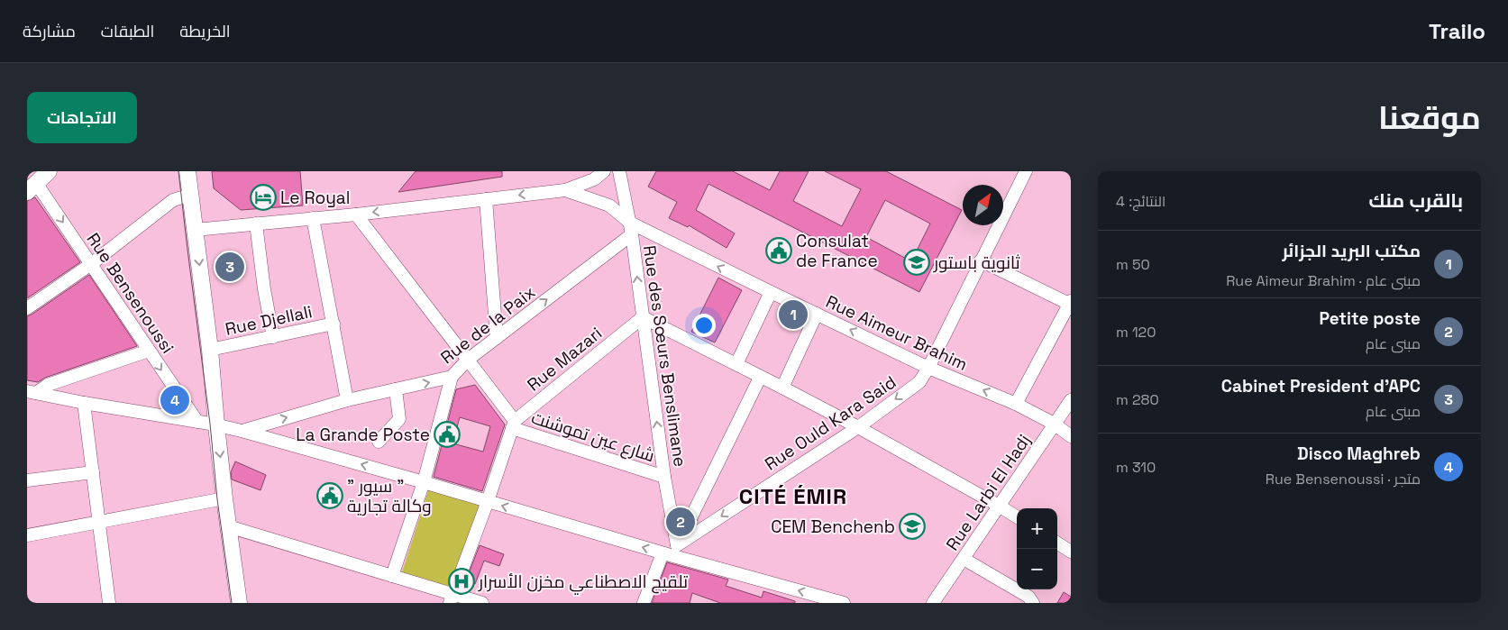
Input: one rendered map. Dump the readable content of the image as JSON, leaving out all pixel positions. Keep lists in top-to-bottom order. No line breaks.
{"streets":{"street":["Rue Bensenoussi","Rue Djellali","Rue de la Paix","Rue Aimeur Brahim","Rue des Sœurs Benslimane","Rue Mazari","Rue Ould Kara Said","شارع عين تموشنت","Rue Larbi El Hadj"]},"crossings":[["Rue de la Paix","Rue Aimeur Brahim"],["Rue de la Paix","Rue des Sœurs Benslimane"],["Rue Aimeur Brahim","Rue des Sœurs Benslimane"],["Rue Aimeur Brahim","Rue Ould Kara Said"],["Rue Aimeur Brahim","Rue Larbi El Hadj"],["Rue des Sœurs Benslimane","Rue Mazari"],["Rue des Sœurs Benslimane","Rue Ould Kara Said"],["Rue des Sœurs Benslimane","شارع عين تموشنت"],["Rue Mazari","شارع عين تموشنت"]],"one_way":["Rue Bensenoussi","Rue des Sœurs Benslimane","Rue Ould Kara Said"],"districts":["CITÉ ÉMIR"],"places":{"hotel":["Le Royal"],"public building":["Consulat de France","La Grande Poste","\" سيور \" وكالة تجارية"],"school or university":["ثانوية باستور","CEM Benchenb"],"hospital":["تلقيح الاصطناعي مخزن الأسرار"]},"north":"top right","page":{"header":"Trailo","nav":["الخريطة","الطبقات","مشاركة"],"title":"موقعنا","buttons":"الاتجاهات","heading":["بالقرب منك","النتائج: 4"],"list":[{"mark":"1","name":"مكتب البريد الجزائر","note":"مبنى عام · Rue Aimeur Brahim","value":"50 m"},{"mark":"2","name":"Petite poste","note":"مبنى عام","value":"120 m"},{"mark":"3","name":"Cabinet President d'APC","note":"مبنى عام","value":"280 m"},{"mark":"4","name":"Disco Maghreb","note":"متجر · Rue Bensenoussi","value":"310 m"}],"pins":["3","1","4","2"],"map_buttons":["+","−"]}}
